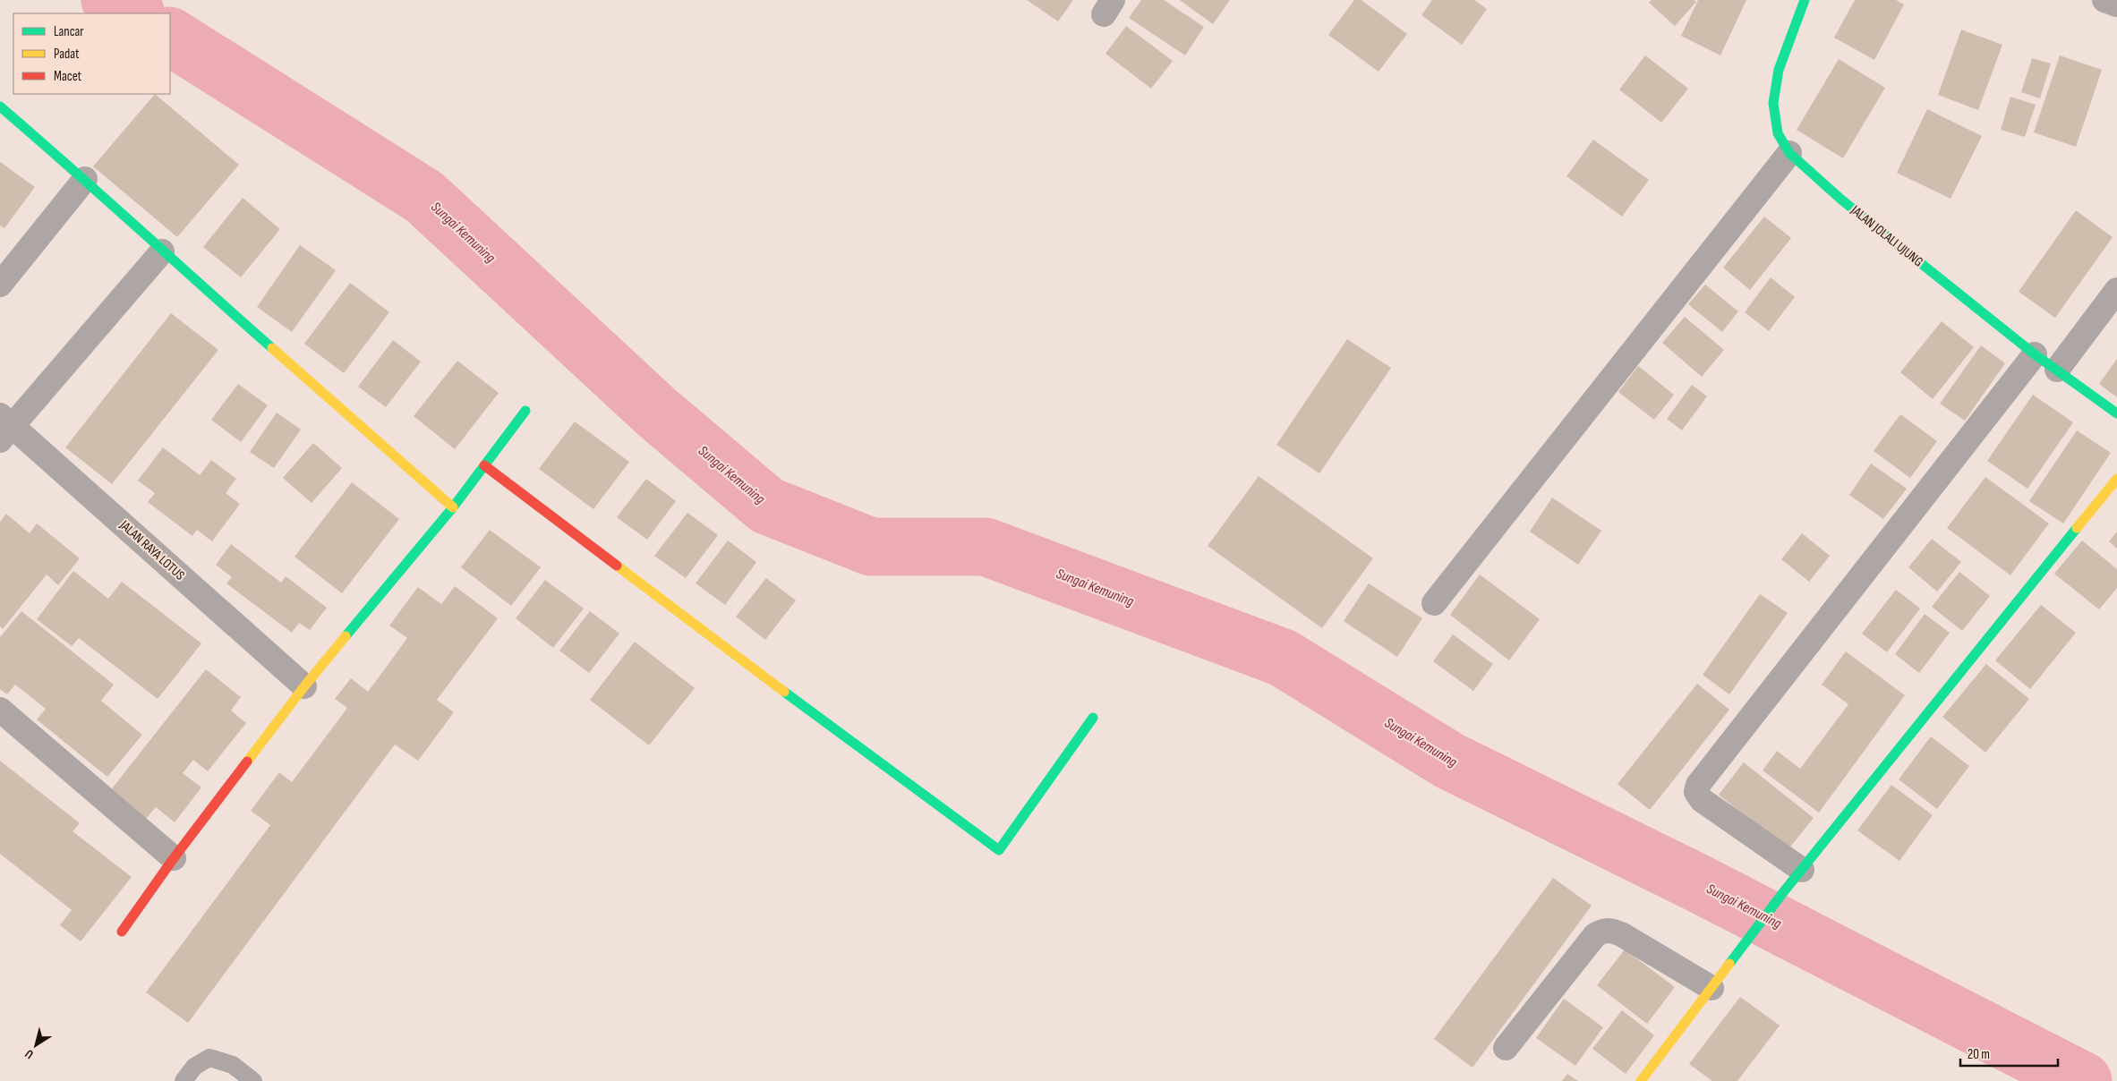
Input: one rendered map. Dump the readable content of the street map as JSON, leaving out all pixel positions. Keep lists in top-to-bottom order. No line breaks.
{"streets":{"street":["JALAN JOLALI UJUNG","JALAN RAYA LOTUS"]},"water":["Sungai Kemuning"],"legend":["Lancar","Padat","Macet"],"scale_bar":"20 m","north":"bottom left"}
